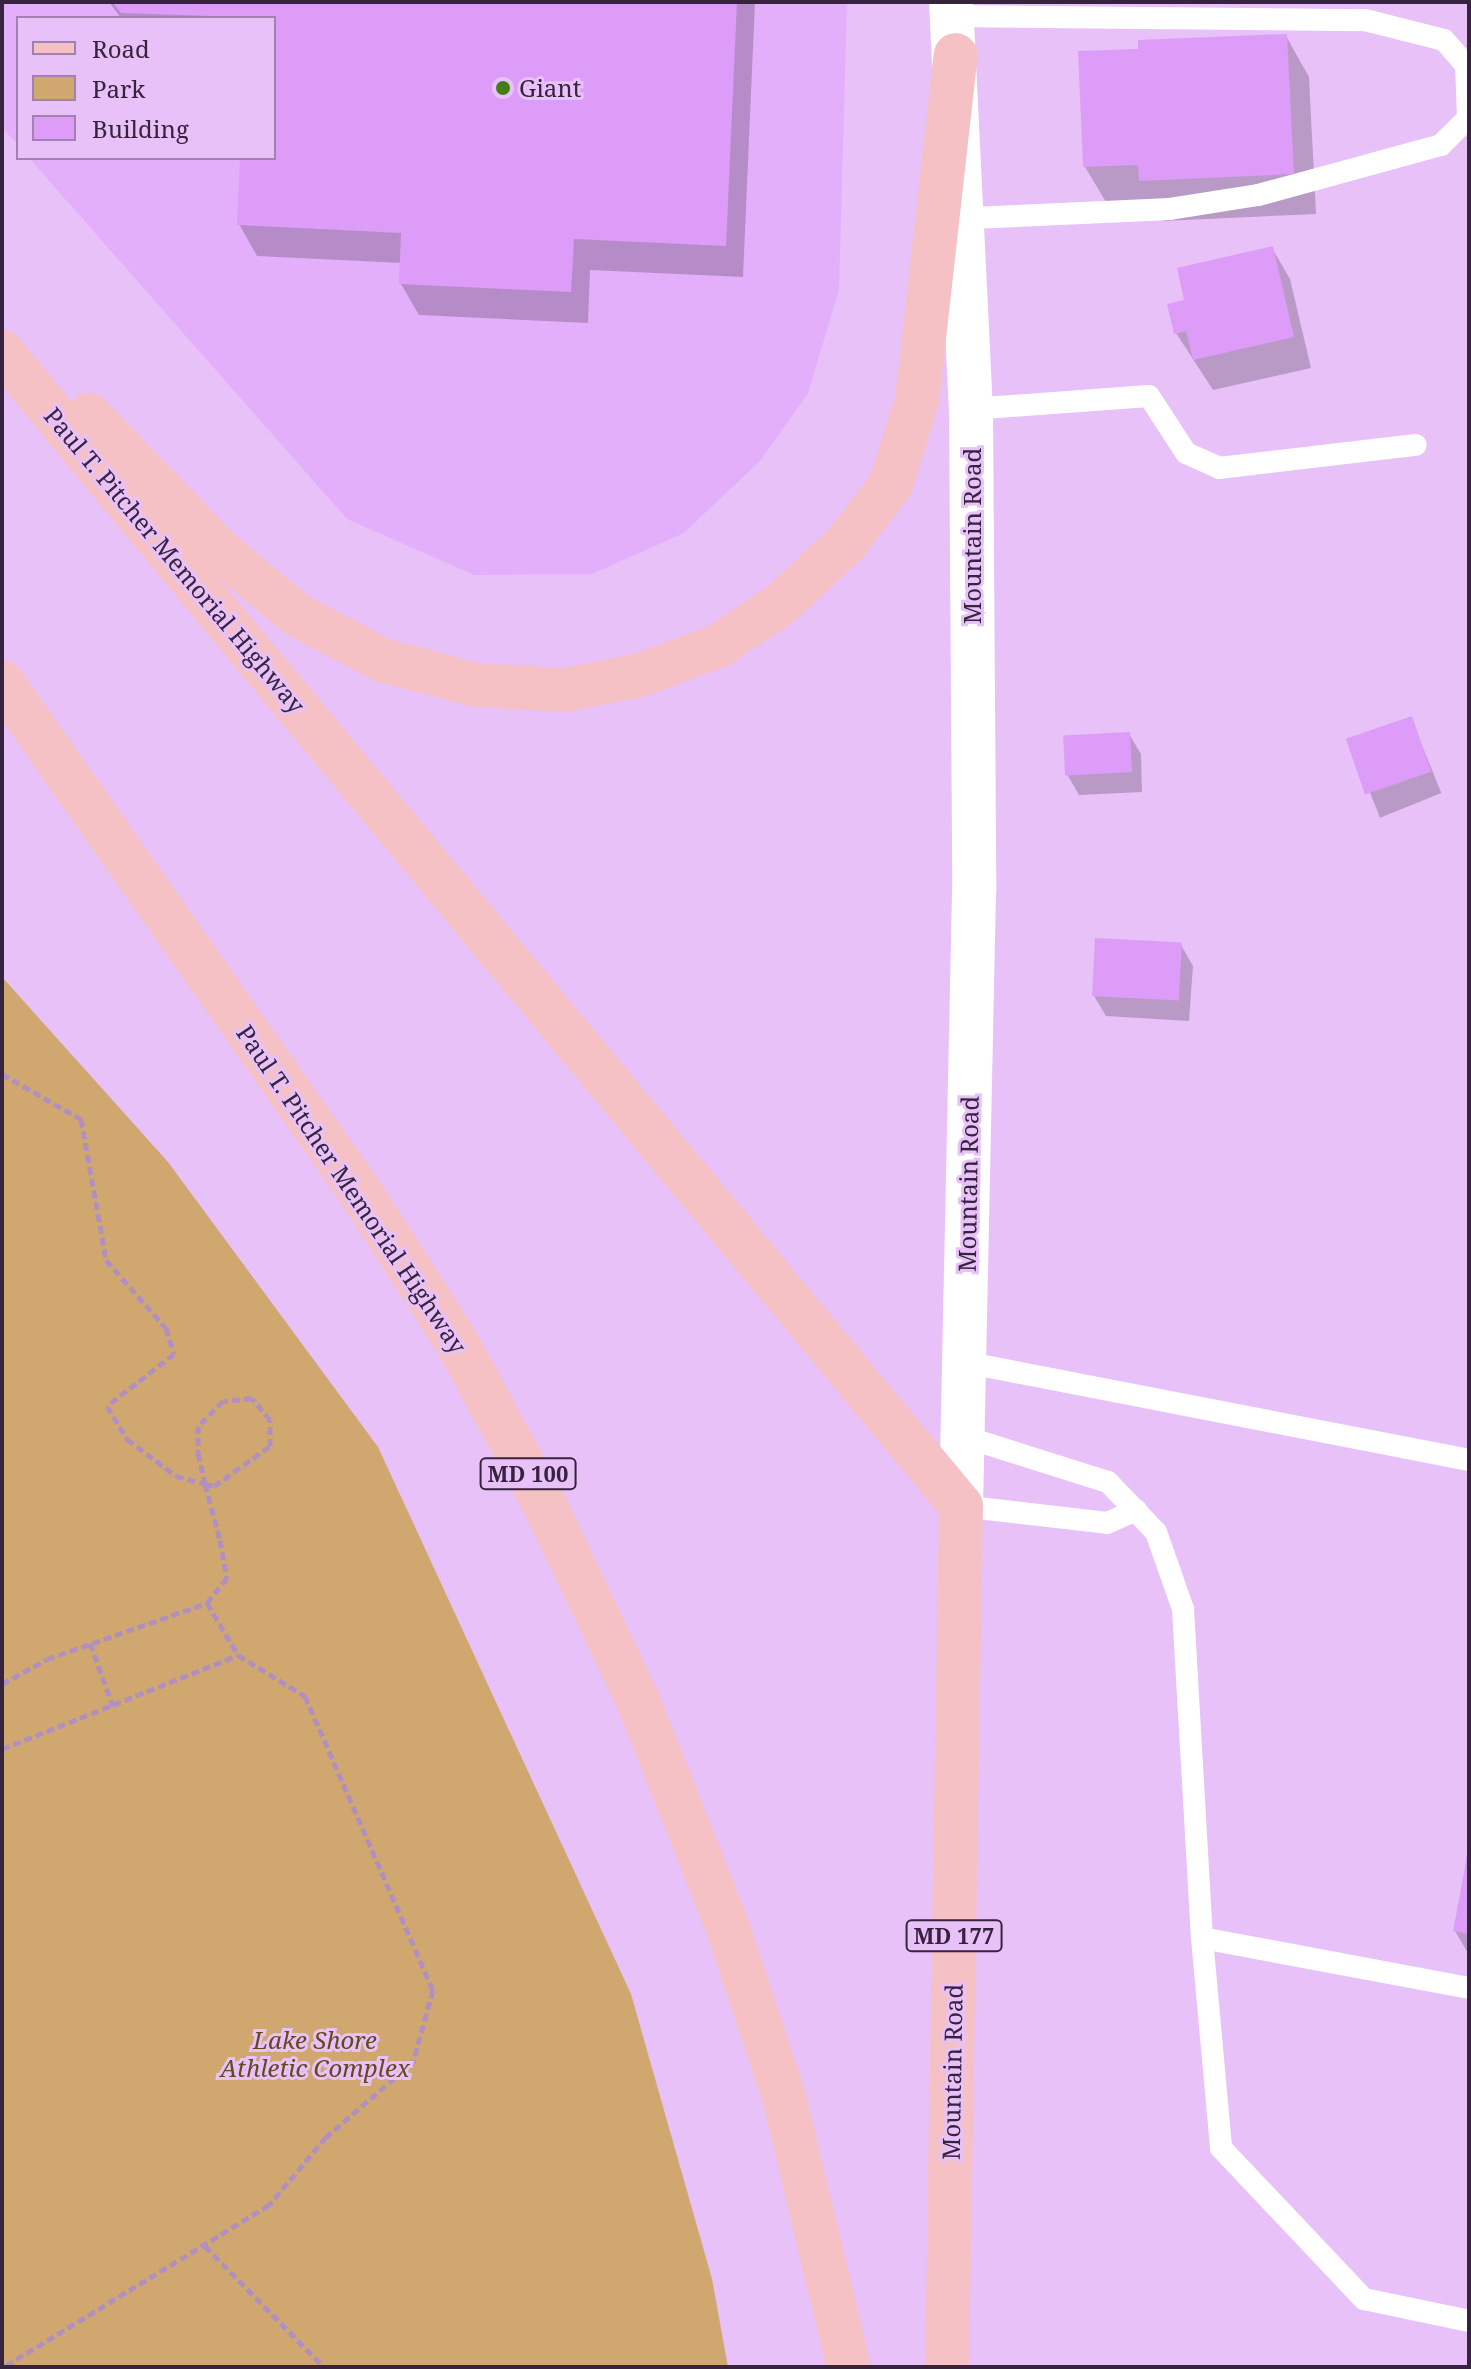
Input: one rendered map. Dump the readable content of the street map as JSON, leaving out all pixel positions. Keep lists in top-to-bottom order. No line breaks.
{"streets":{"main road":["Mountain Road","Paul T. Pitcher Memorial Highway","MD 100","MD 177"]},"crossings":[["Mountain Road","Paul T. Pitcher Memorial Highway"]],"parks":["Lake Shore Athletic Complex"],"places":["Giant"],"legend":["Road","Park","Building"]}
